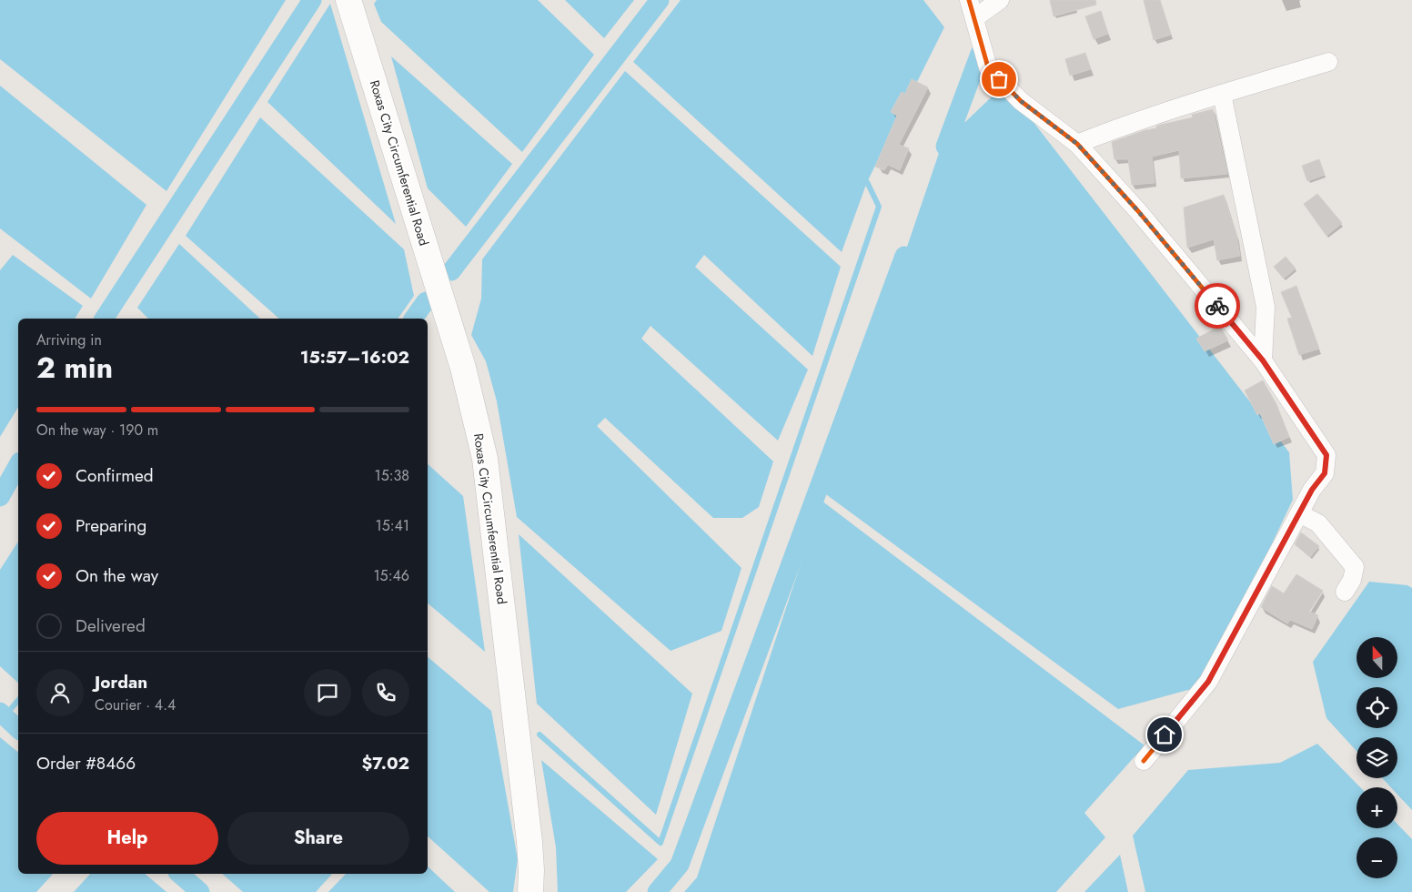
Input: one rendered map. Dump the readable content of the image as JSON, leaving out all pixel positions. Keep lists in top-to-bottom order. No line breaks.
{"streets":{"main road":["Roxas City Circumferential Road"]},"north":"top","page":{"heading":["2 min","Arriving in","15:57–16:02"],"panel":["Jordan","Courier · 4.4","Order #8466","$7.02"],"bar":"On the way · 190 m","list":[["Confirmed","15:38"],["Preparing","15:41"],["On the way","15:46"],"Delivered"],"map_buttons":["+","−"],"buttons":["Help","Share"]}}
